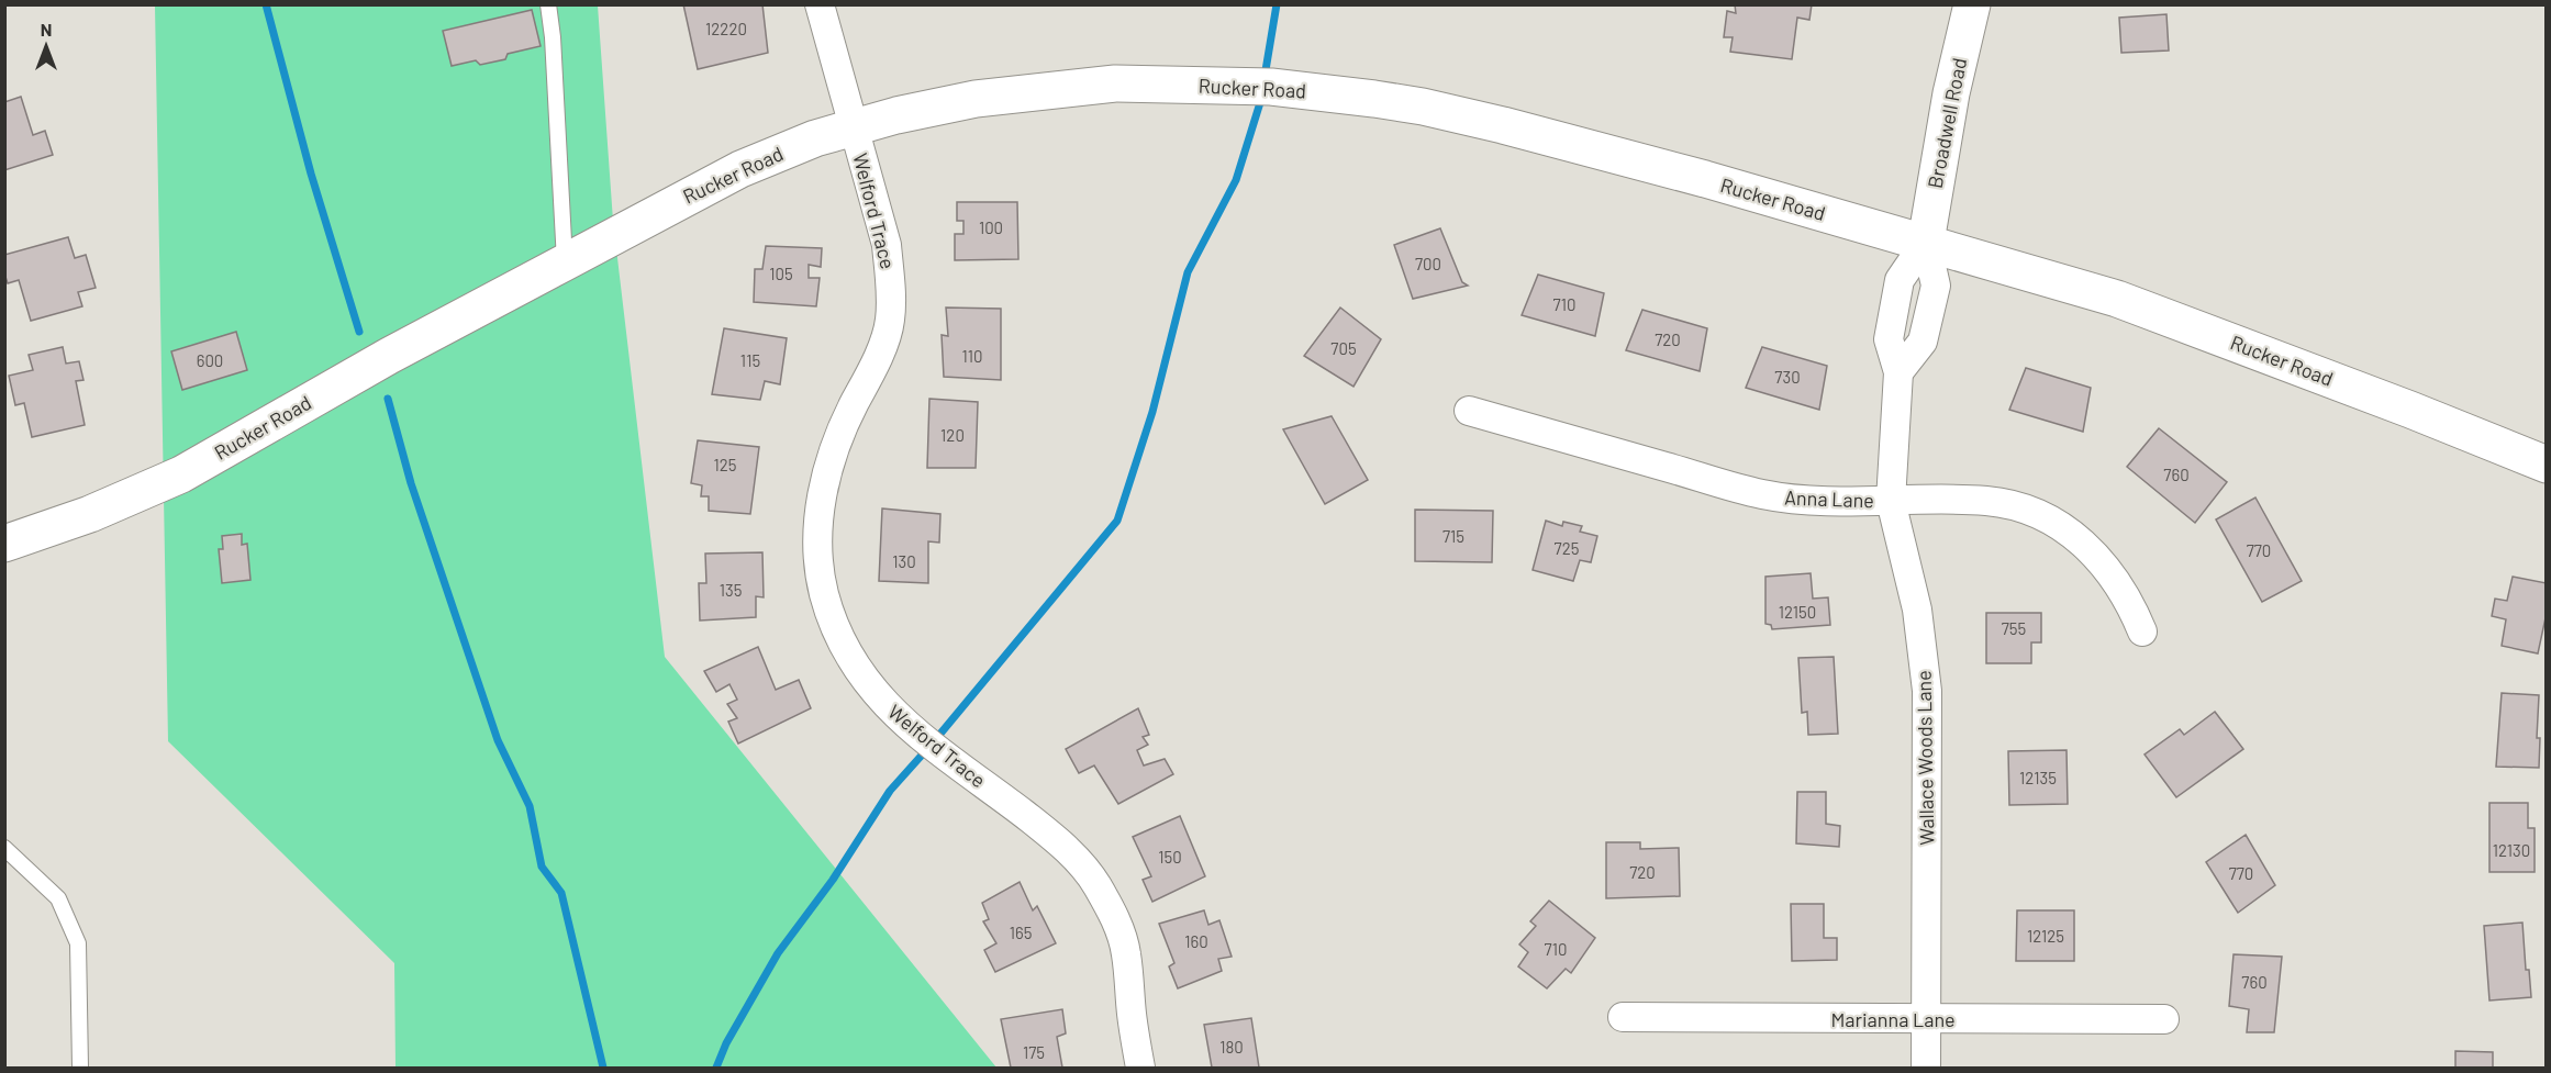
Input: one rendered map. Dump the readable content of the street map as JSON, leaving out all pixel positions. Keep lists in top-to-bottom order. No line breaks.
{"streets":{"main road":["Rucker Road","Broadwell Road"],"street":["Welford Trace","Anna Lane","Wallace Woods Lane","Marianna Lane"]},"crossings":[["Rucker Road","Broadwell Road"],["Rucker Road","Welford Trace"],["Rucker Road","Wallace Woods Lane"],["Broadwell Road","Wallace Woods Lane"],["Anna Lane","Wallace Woods Lane"],["Wallace Woods Lane","Marianna Lane"]],"house_numbers":["12220","100","700","105","710","720","705","110","600","115","730","120","125","760","715","725","770","130","135","12150","755","12135","12130","150","720","770","165","12125","160","710","760","180","175"],"north":"top"}
